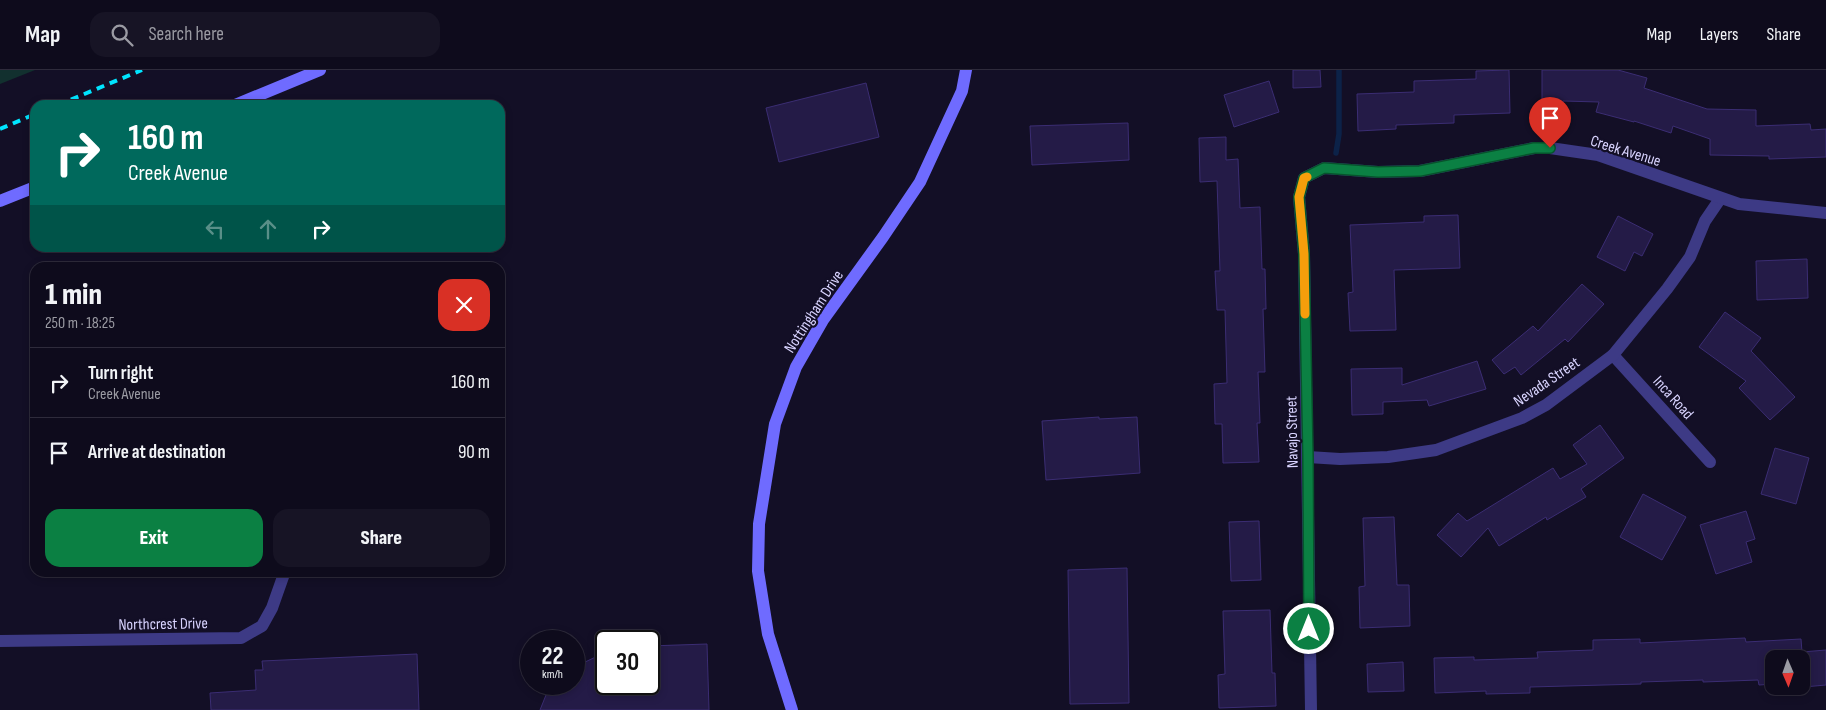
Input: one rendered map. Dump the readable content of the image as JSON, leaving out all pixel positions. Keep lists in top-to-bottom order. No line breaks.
{"streets":{"street":["Creek Avenue","Nottingham Drive","Nevada Street","Inca Road","Navajo Street","Northcrest Drive"]},"crossings":[["Creek Avenue","Nevada Street"],["Creek Avenue","Navajo Street"],["Nevada Street","Inca Road"],["Nevada Street","Navajo Street"]],"north":"bottom","page":{"header":"Map","search":"Search here","nav":["Map","Layers","Share"],"turn":["160 m","Creek Avenue"],"heading":["1 min","250 m · 18:25"],"list":[{"name":"Turn right","note":"Creek Avenue","value":"160 m"},{"name":"Arrive at destination","value":"90 m"}],"buttons":["Exit","Share"],"speed":"22 km/h","limit":"30"}}
